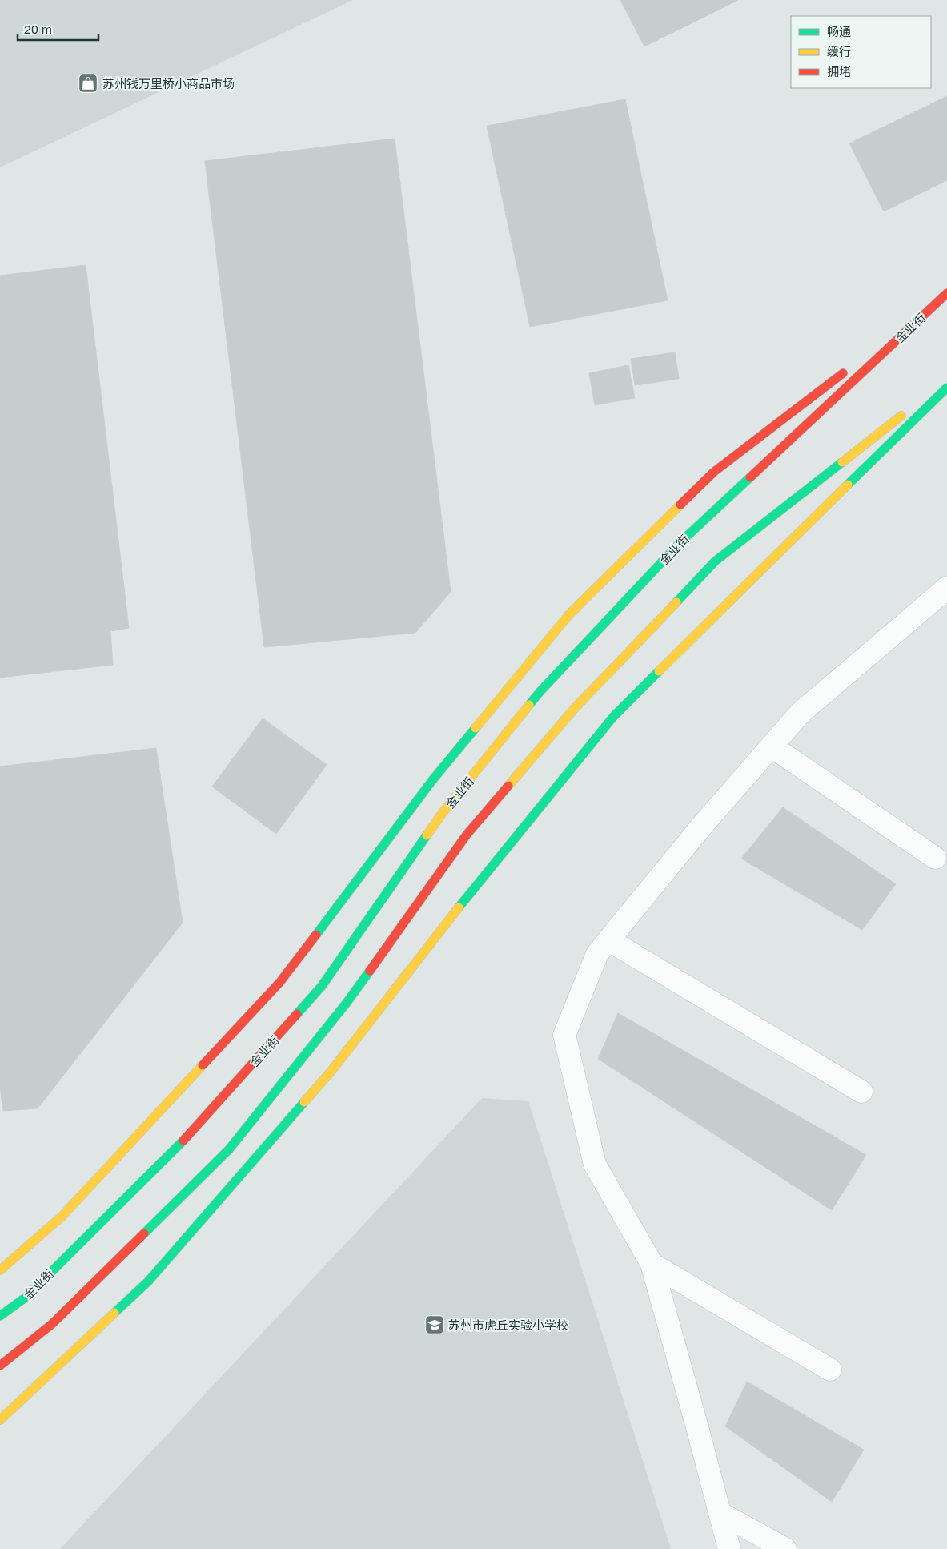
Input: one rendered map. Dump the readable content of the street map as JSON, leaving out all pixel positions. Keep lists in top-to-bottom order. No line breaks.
{"streets":{"main road":["金业街"]},"places":{"shop":["苏州钱万里桥小商品市场"],"school or university":["苏州市虎丘实验小学校"]},"legend":["畅通","缓行","拥堵"],"scale_bar":"20 m"}
